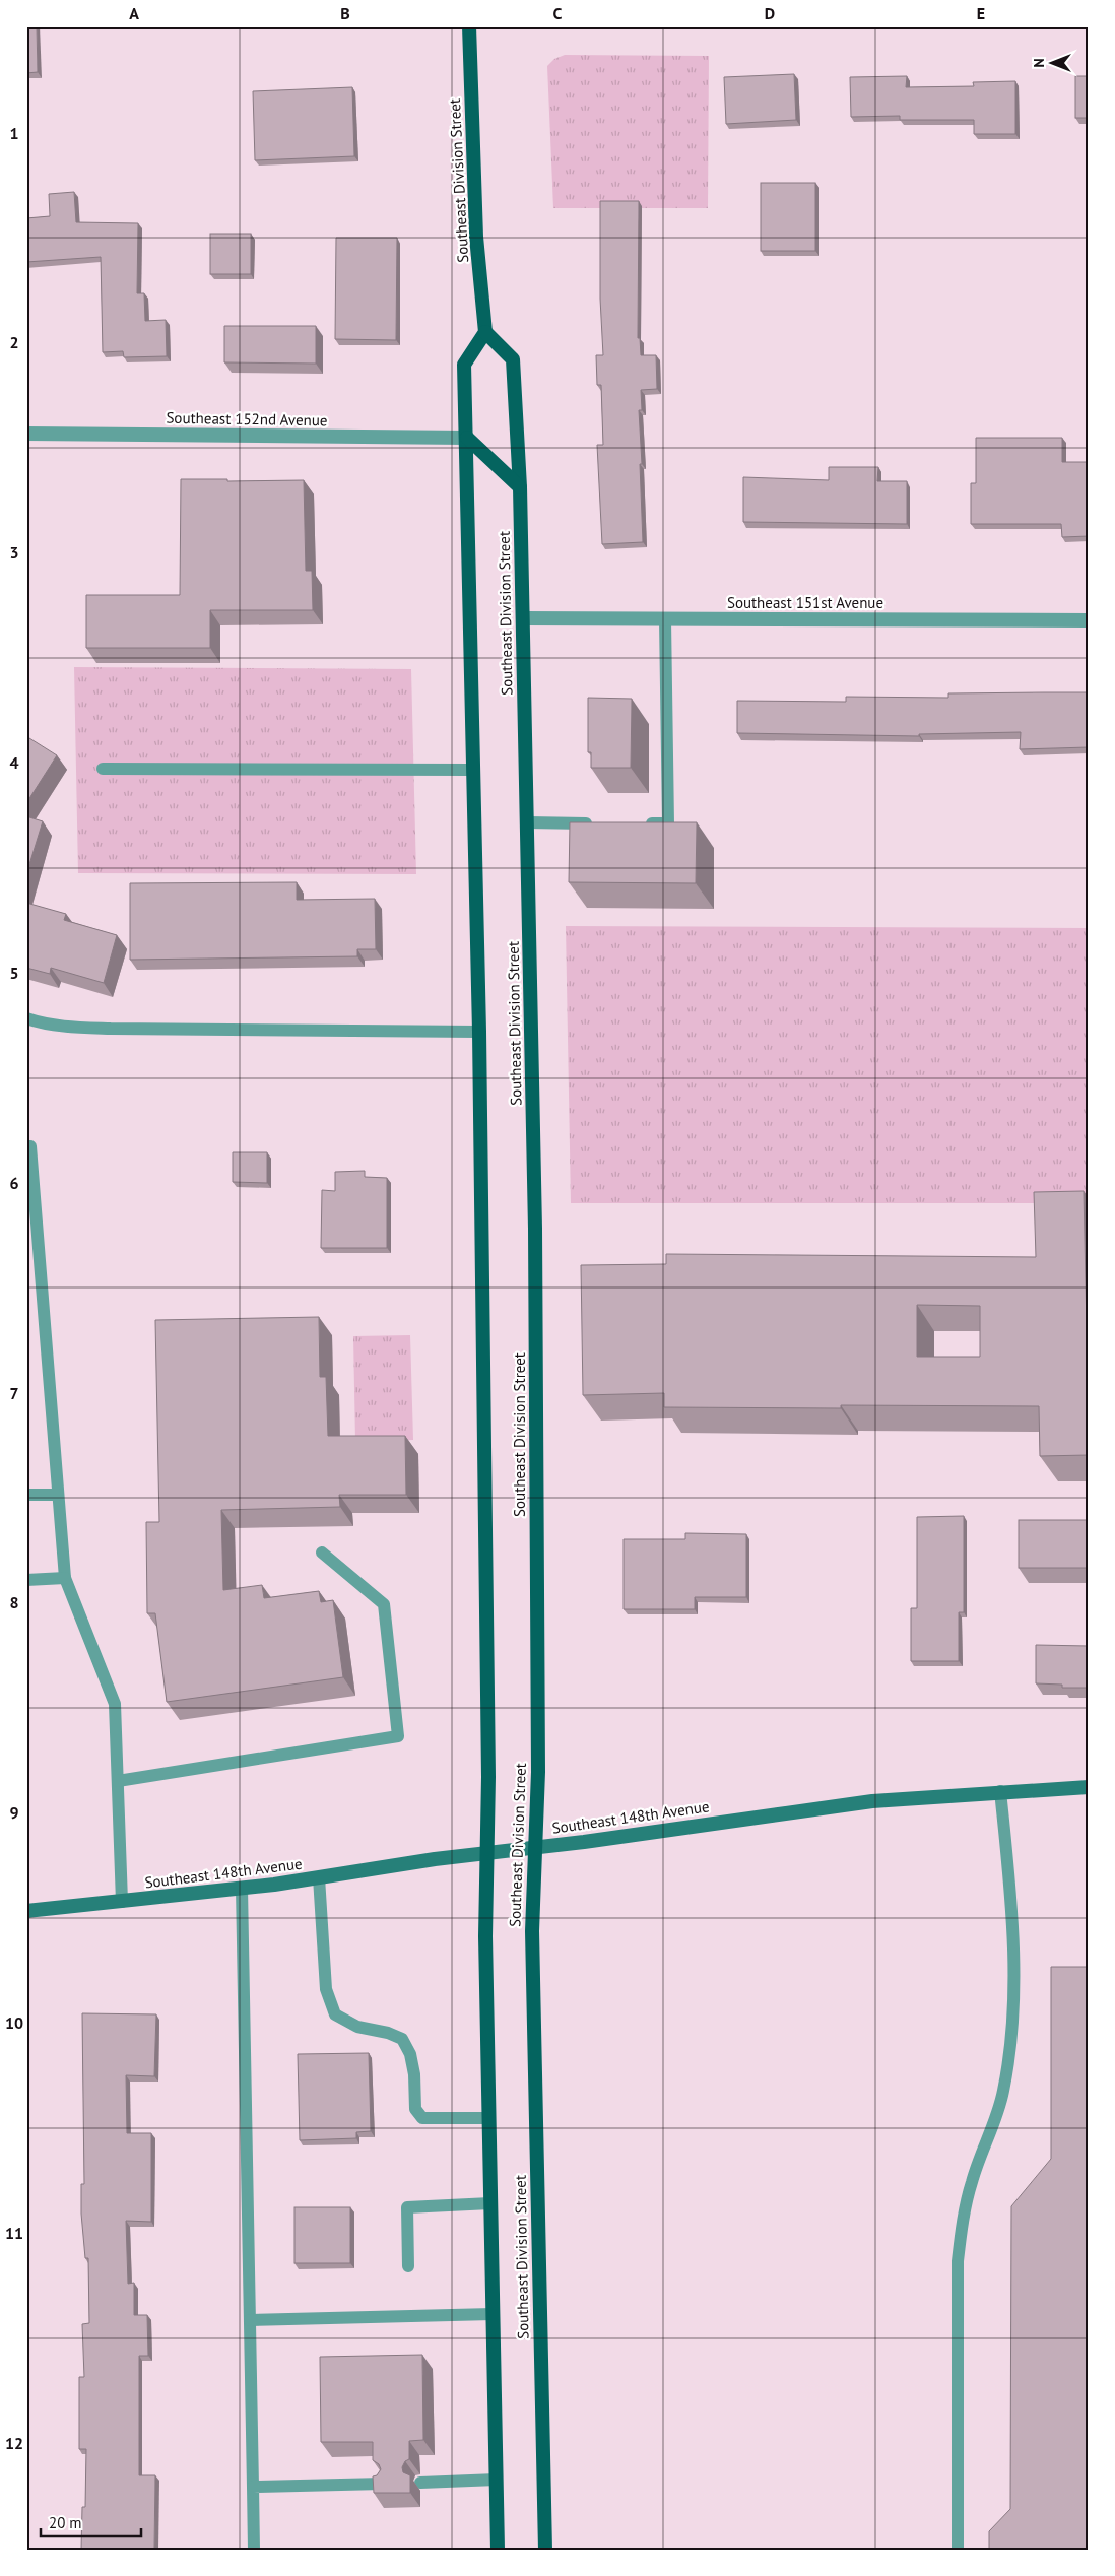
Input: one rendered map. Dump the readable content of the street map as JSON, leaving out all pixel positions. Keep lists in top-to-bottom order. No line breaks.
{"streets":{"main road":["Southeast Division Street","Southeast 148th Avenue"],"street":["Southeast 152nd Avenue","Southeast 151st Avenue"]},"crossings":[["Southeast Division Street","Southeast 152nd Avenue"],["Southeast Division Street","Southeast 151st Avenue"],["Southeast Division Street","Southeast 148th Avenue"]],"scale_bar":"20 m","north":"left","grid":{"columns":["A","B","C","D","E"],"rows":["1","2","3","4","5","6","7","8","9","10","11","12"]}}
